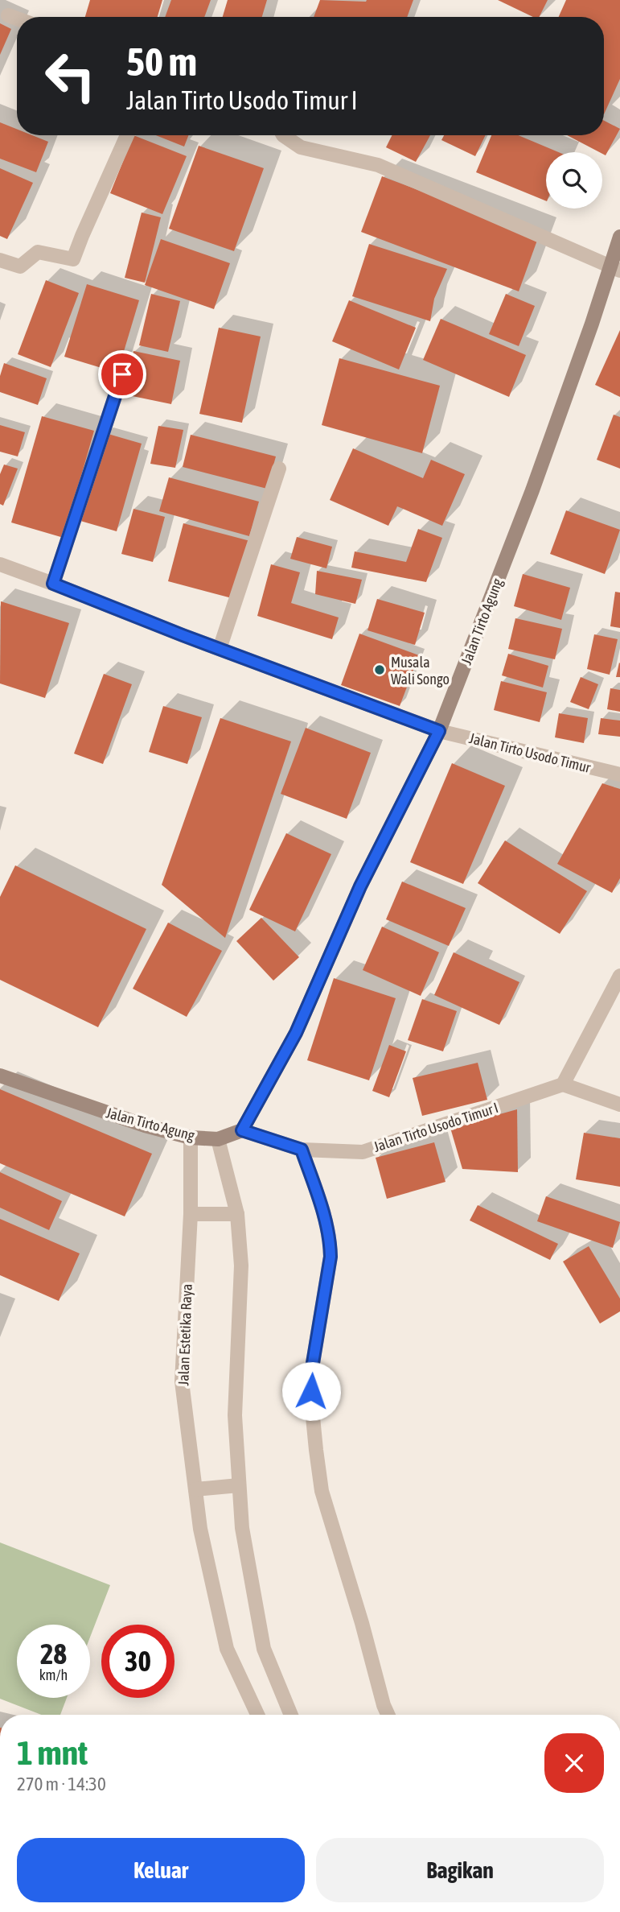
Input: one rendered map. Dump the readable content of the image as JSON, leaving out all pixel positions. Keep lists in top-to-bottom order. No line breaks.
{"streets":{"main road":["Jalan Tirto Agung"],"street":["Jalan Tirto Usodo Timur","Jalan Tirto Usodo Timur I","Jalan Estetika Raya"]},"crossings":[["Jalan Tirto Agung","Jalan Tirto Usodo Timur"],["Jalan Tirto Agung","Jalan Tirto Usodo Timur I"],["Jalan Tirto Agung","Jalan Estetika Raya"]],"places":["Musala Wali Songo"],"page":{"turn":["50 m","Jalan Tirto Usodo Timur I"],"speed":"28 km/h","limit":"30","heading":["1 mnt","270 m · 14:30"],"buttons":["Keluar","Bagikan"]}}
